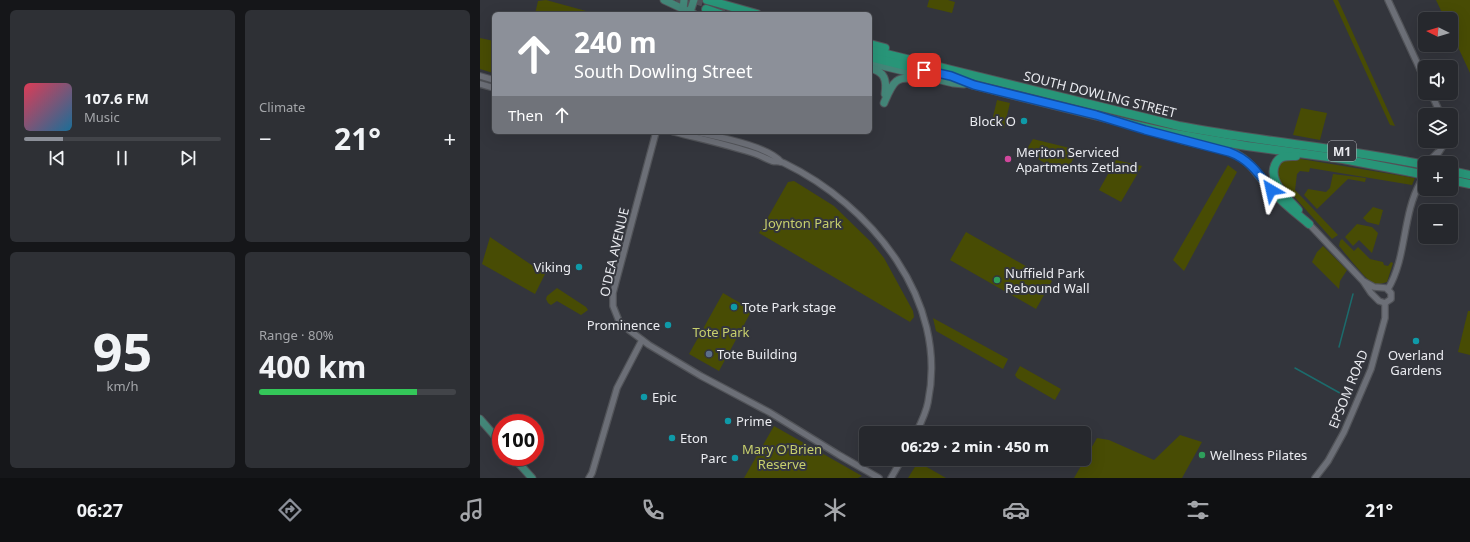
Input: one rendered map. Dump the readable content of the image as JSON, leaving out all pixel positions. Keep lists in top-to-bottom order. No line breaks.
{"streets":{"highway":["SOUTH DOWLING STREET","M1"],"street":["O'DEA AVENUE","EPSOM ROAD"]},"crossings":[["SOUTH DOWLING STREET","M1"]],"parks":["Joynton Park","Tote Park","Mary O'Brien Reserve"],"places":["Block O","Meriton Serviced Apartments Zetland","Viking","Nuffield Park Rebound Wall","Tote Park stage","Prominence","Overland Gardens","Tote Building","Epic","Prime","Eton","Wellness Pilates","Parc"],"north":"left","page":{"tile":["Climate",["95","km/h"],["Range · 80%","400 km"]],"map_buttons":["+","−"],"turn":["240 m","South Dowling Street"],"song":["107.6 FM","Music"],"then":"Then","heat":["−","21°","+"],"limit":"100","trip":"06:29 · 2 min · 450 m","tabs":["06:27","21°"]}}
